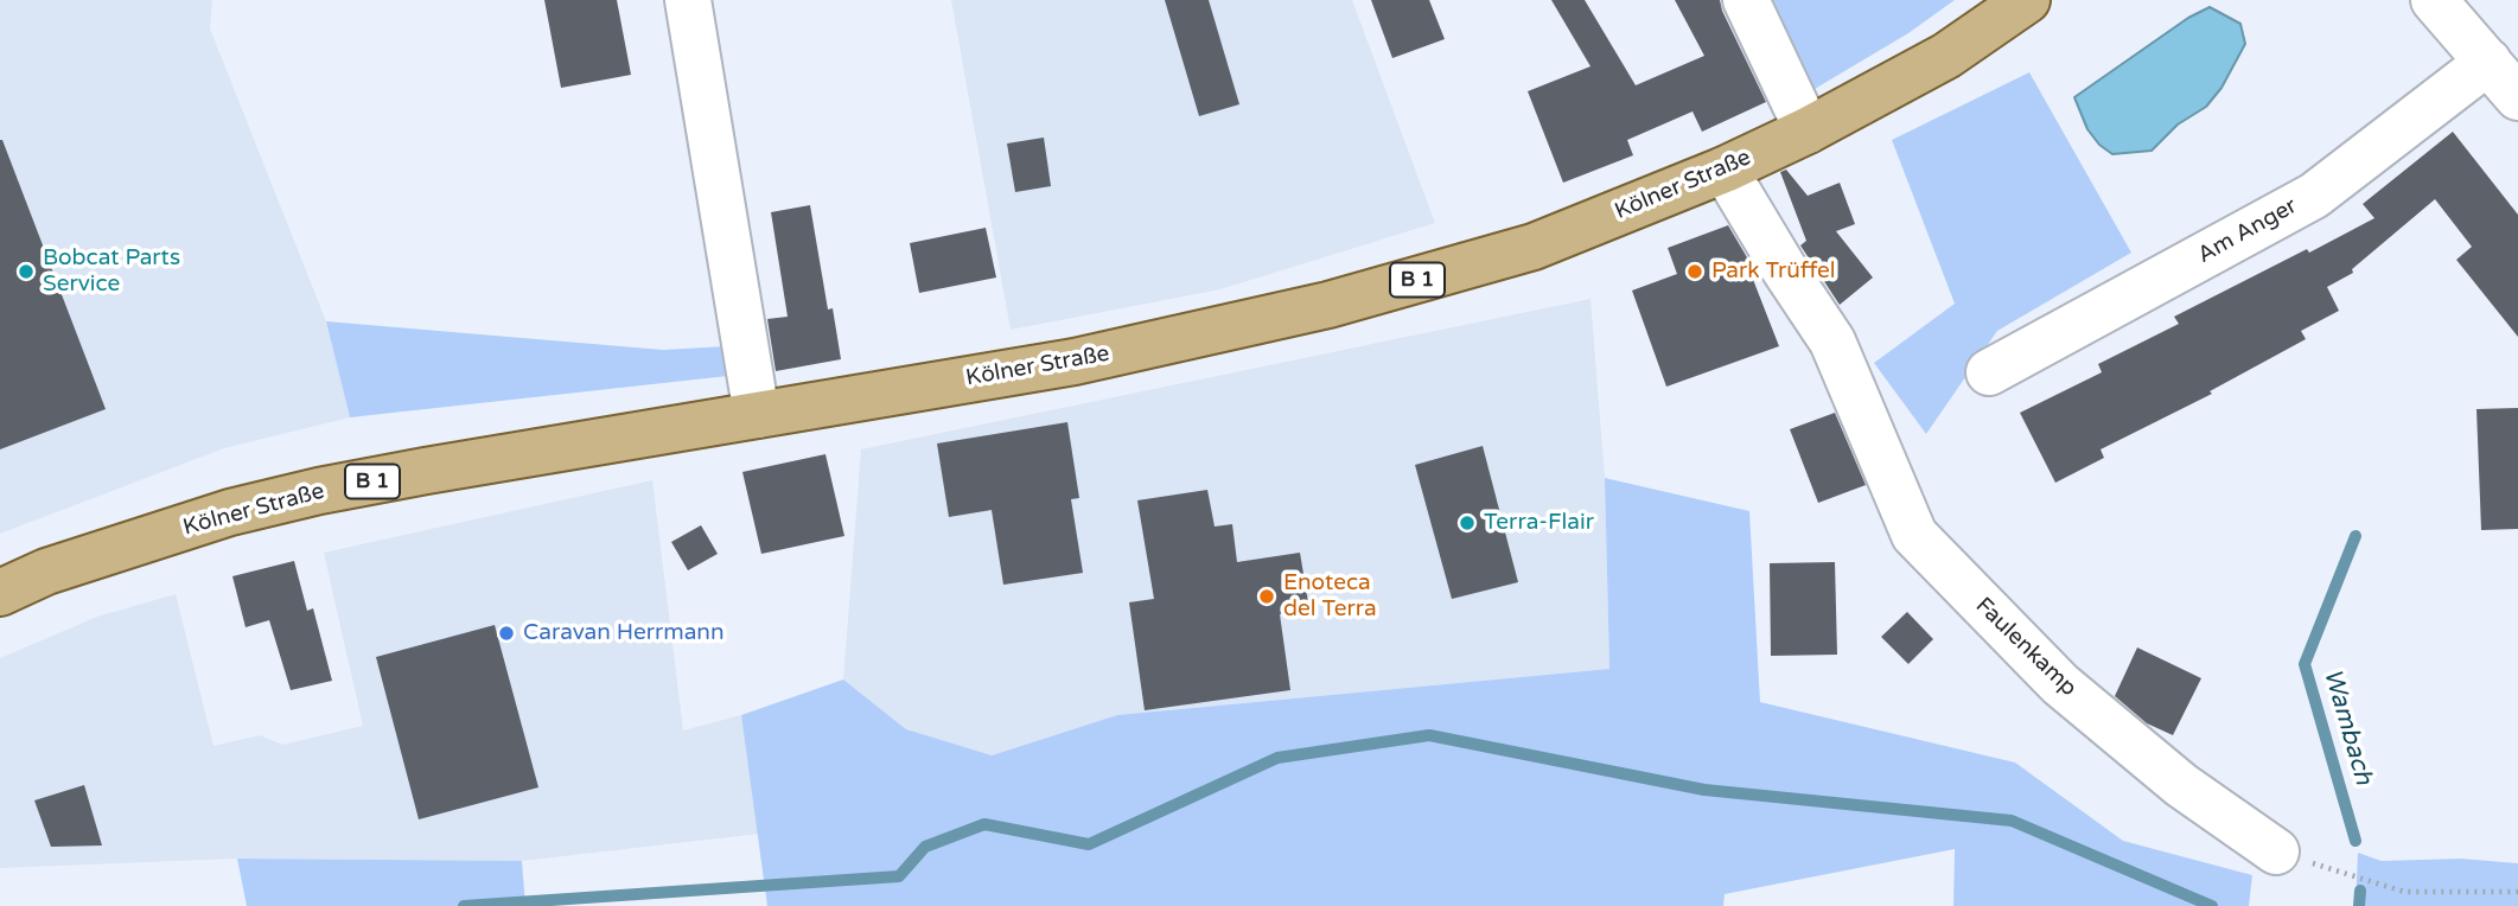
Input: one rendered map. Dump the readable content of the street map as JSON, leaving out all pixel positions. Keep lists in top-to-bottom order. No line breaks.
{"streets":{"main road":["Kölner Straße","B 1"],"street":["Am Anger","Faulenkamp"]},"crossings":[["Kölner Straße","Faulenkamp"]],"water":["Wambach"],"places":["Bobcat Parts Service","Park Trüffel","Terra-Flair","Enoteca del Terra","Caravan Herrmann"]}
